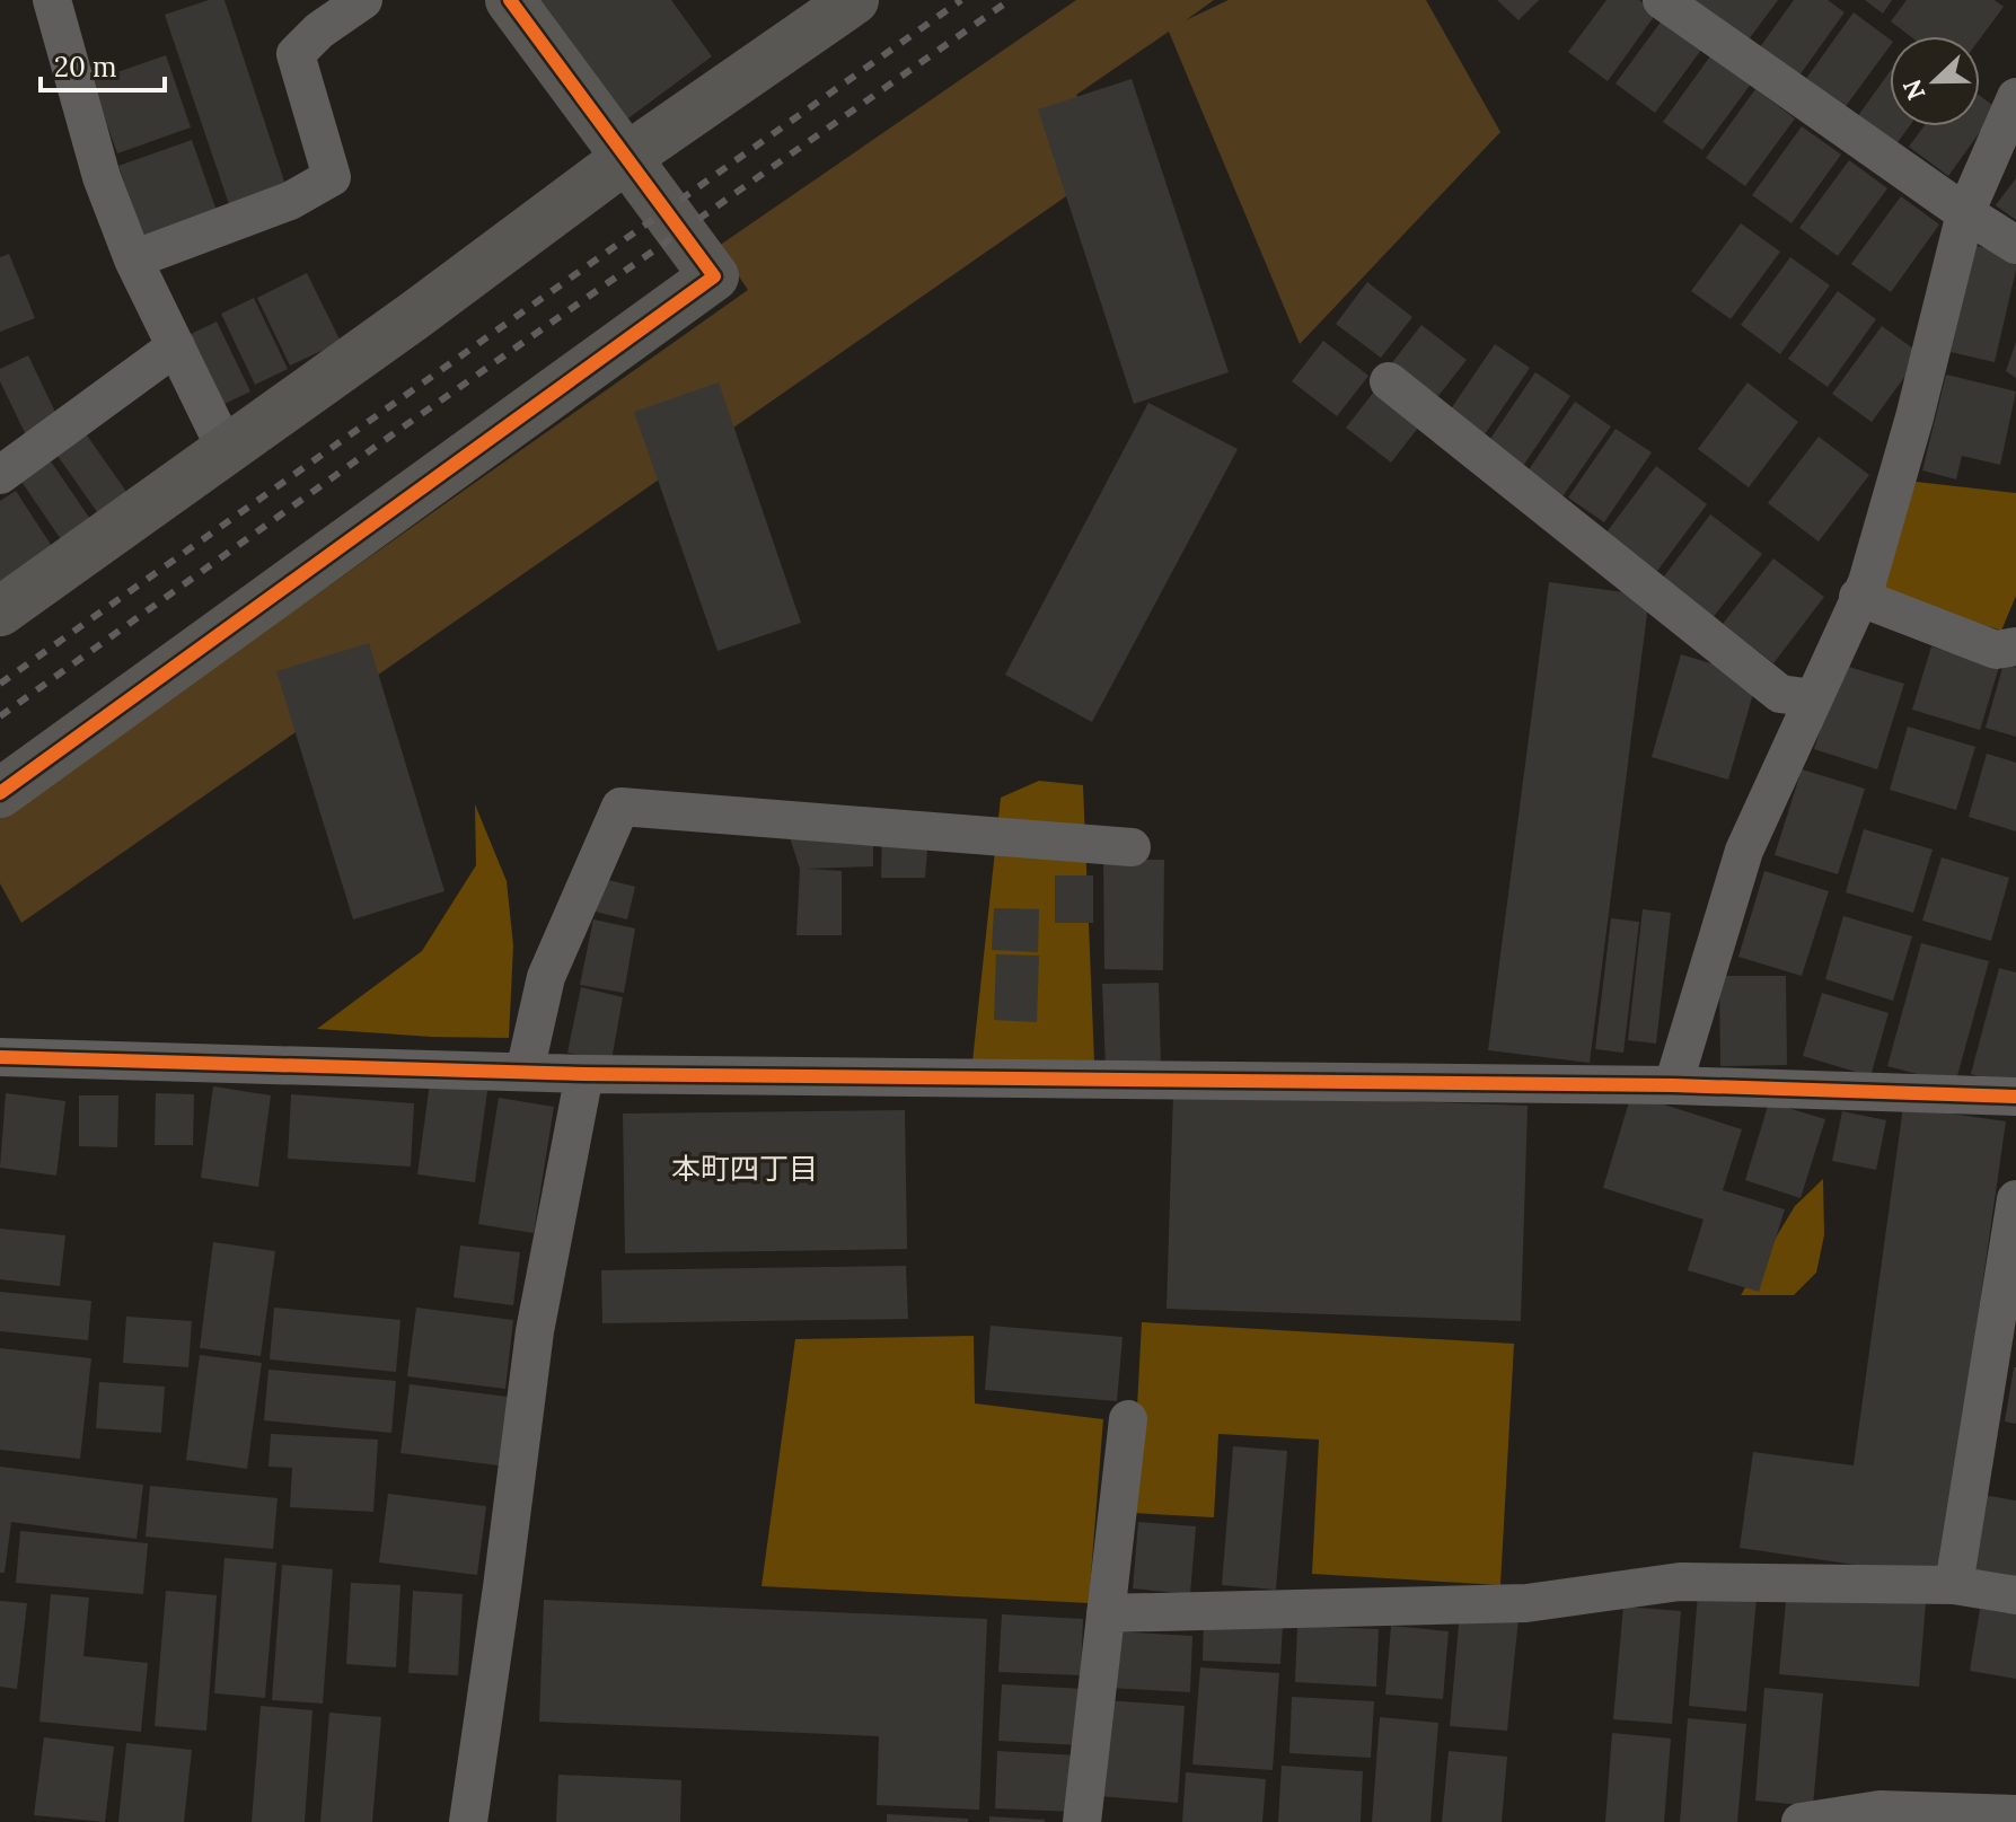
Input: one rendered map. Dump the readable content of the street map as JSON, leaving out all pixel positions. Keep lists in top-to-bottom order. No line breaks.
{"districts":["本町四丁目"],"scale_bar":"20 m","north":"left"}
